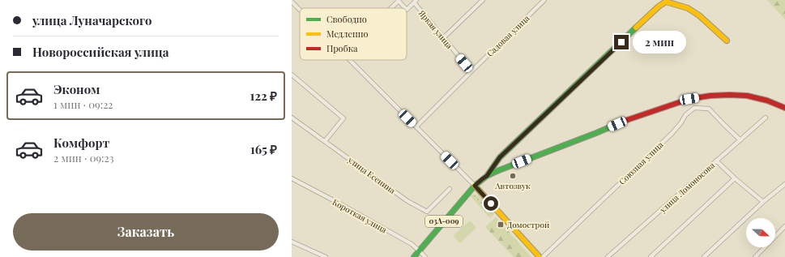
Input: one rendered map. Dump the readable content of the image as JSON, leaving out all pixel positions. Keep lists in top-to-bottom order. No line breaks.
{"streets":{"main road":["03А-009"],"street":["Яркая улица","Садовая улица","Союзная улица","улица Есенина","улица Ломоносова","Короткая улица"]},"crossings":[["Яркая улица","Садовая улица"],["Союзная улица","улица Ломоносова"],["Короткая улица","03А-009"]],"places":{"other":["Автозвук"],"transit":["Домострой"]},"legend":["Свободно","Медленно","Пробка"],"north":"right","page":{"banner":["улица Луначарского","Новороссийская улица"],"bubble":"2 мин","list":[{"name":"Эконом","note":"1 мин · 09:22","value":"122 ₽"},{"name":"Комфорт","note":"2 мин · 09:23","value":"165 ₽"}],"buttons":"Заказать"}}
